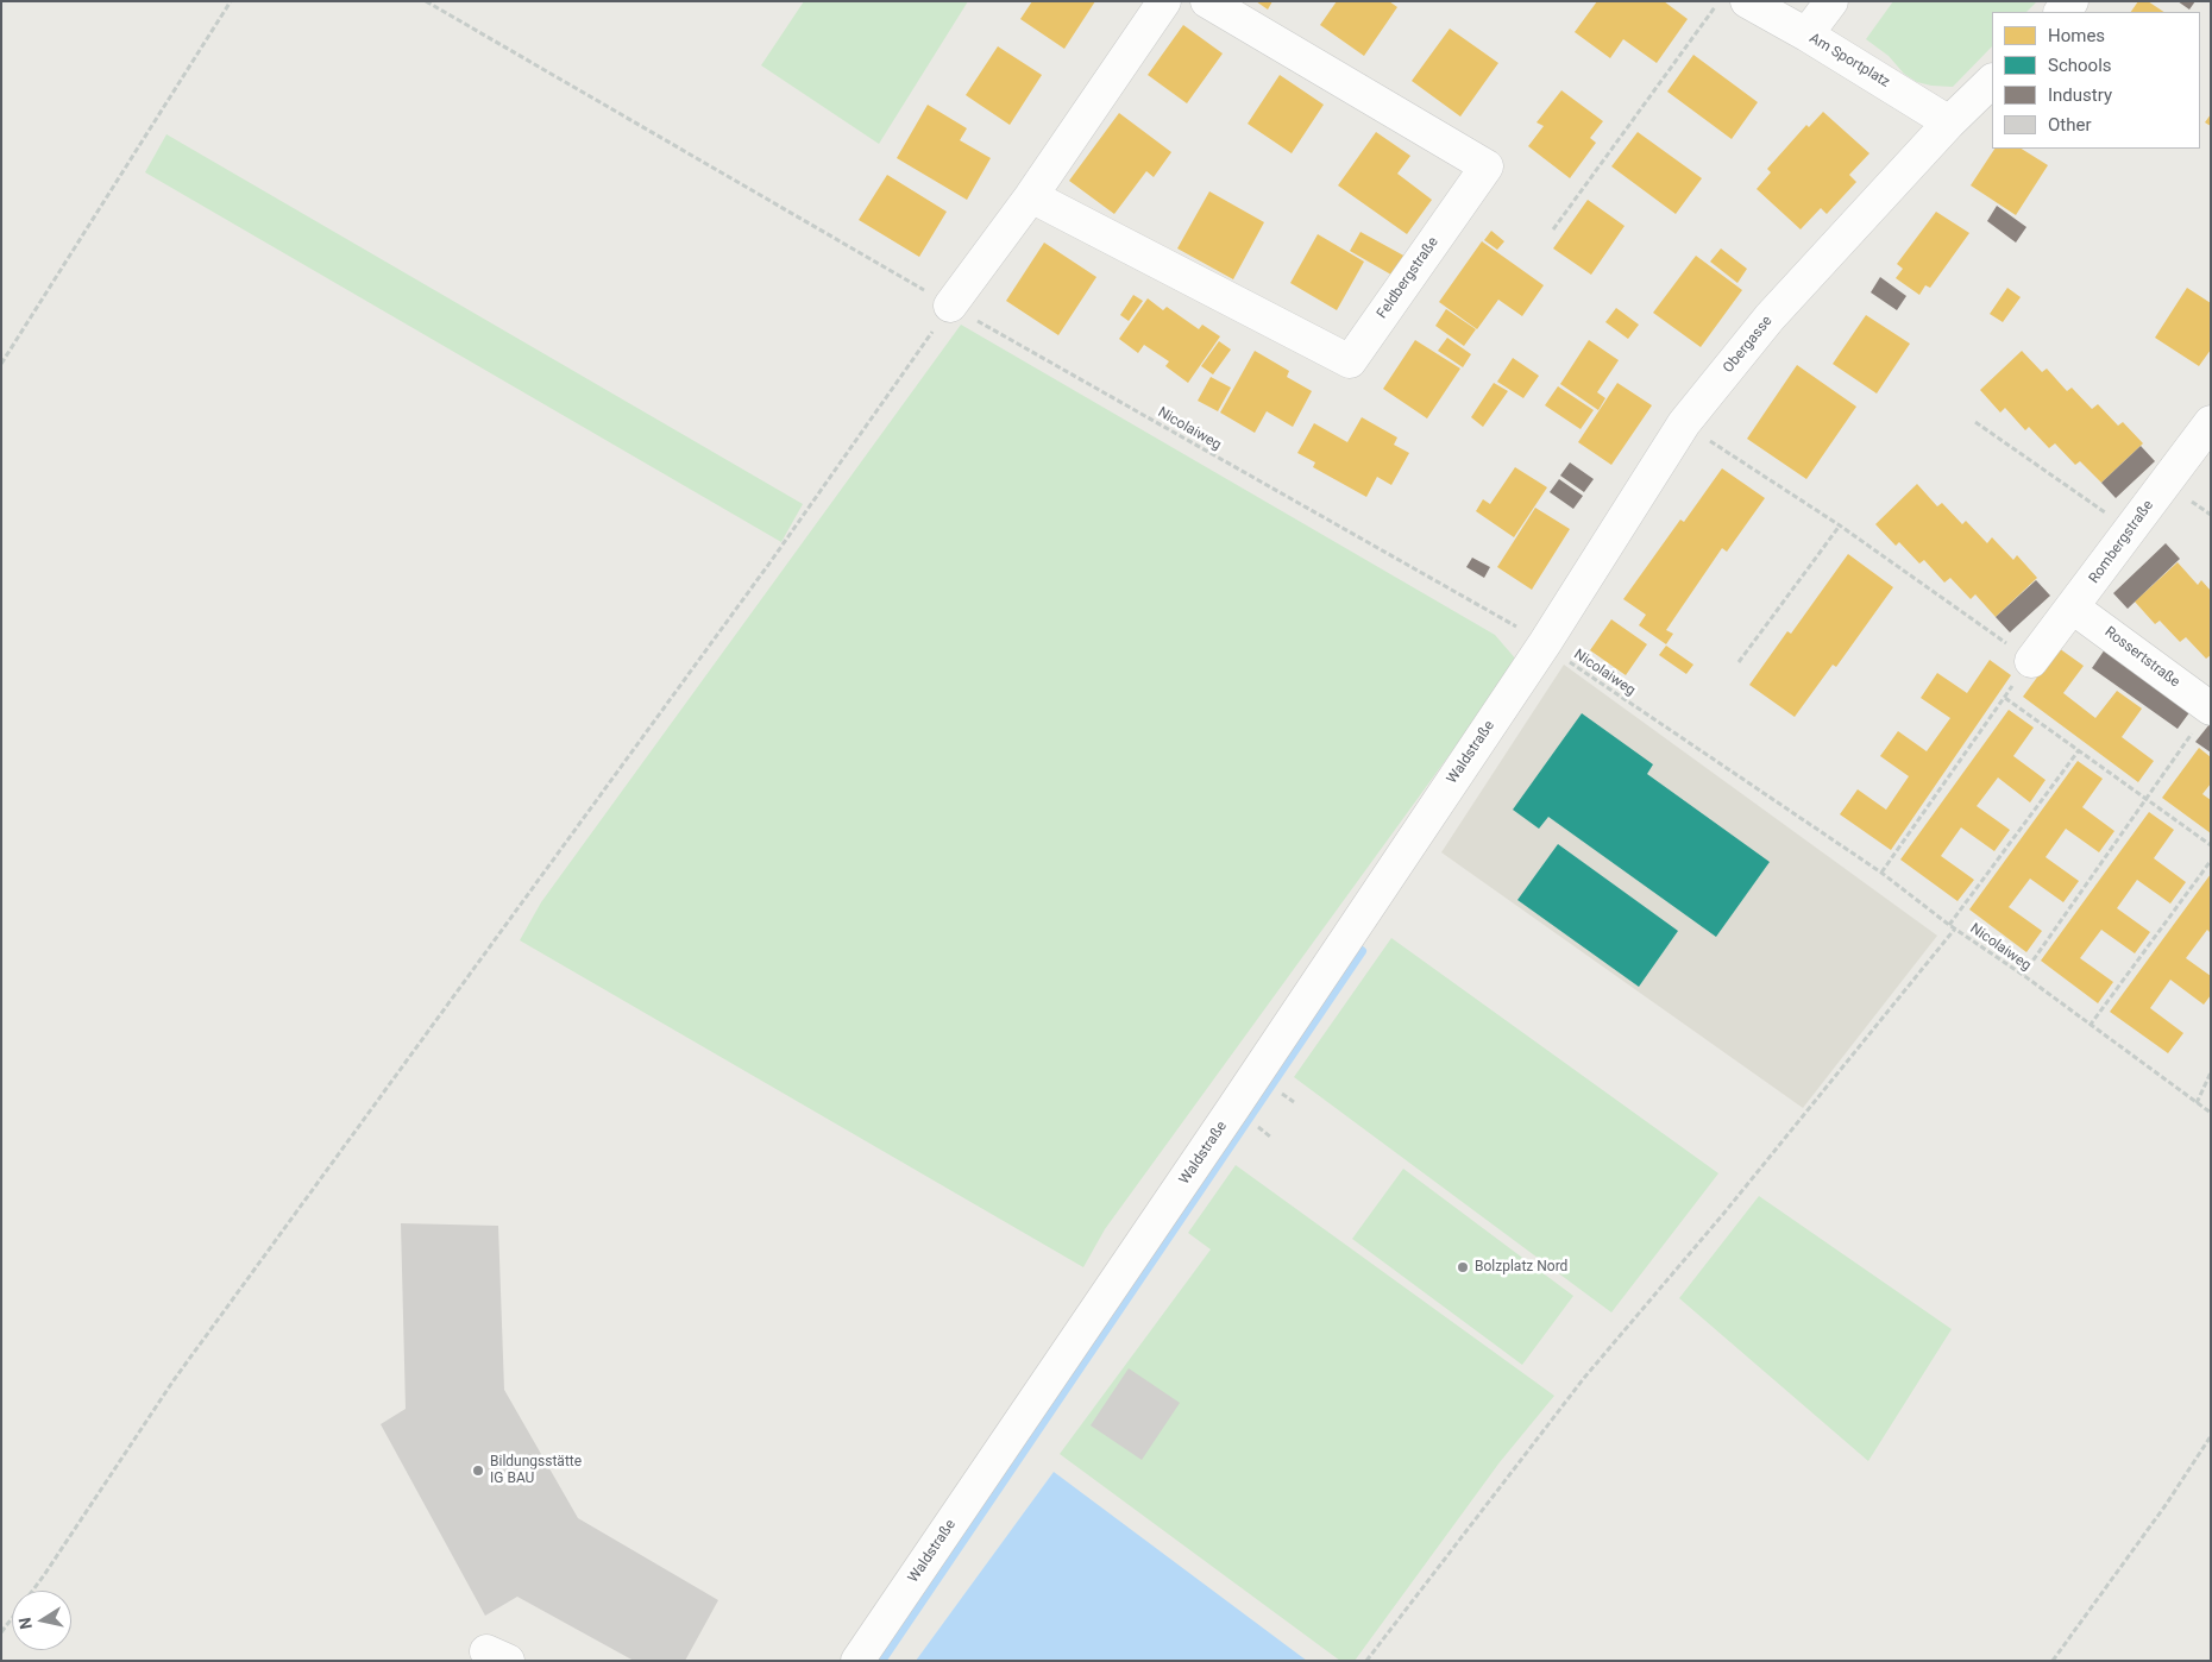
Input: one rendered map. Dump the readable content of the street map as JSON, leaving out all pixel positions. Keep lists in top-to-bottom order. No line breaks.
{"streets":{"street":["Am Sportplatz","Feldbergstraße","Obergasse","Rombergstraße","Rossertstraße","Waldstraße"],"path":["Nicolaiweg"]},"crossings":[["Am Sportplatz","Obergasse"],["Obergasse","Nicolaiweg"],["Obergasse","Waldstraße"],["Nicolaiweg","Waldstraße"],["Rombergstraße","Rossertstraße"]],"places":["Bolzplatz Nord","Bildungsstätte IG BAU"],"legend":["Homes","Schools","Industry","Other"],"north":"left"}
